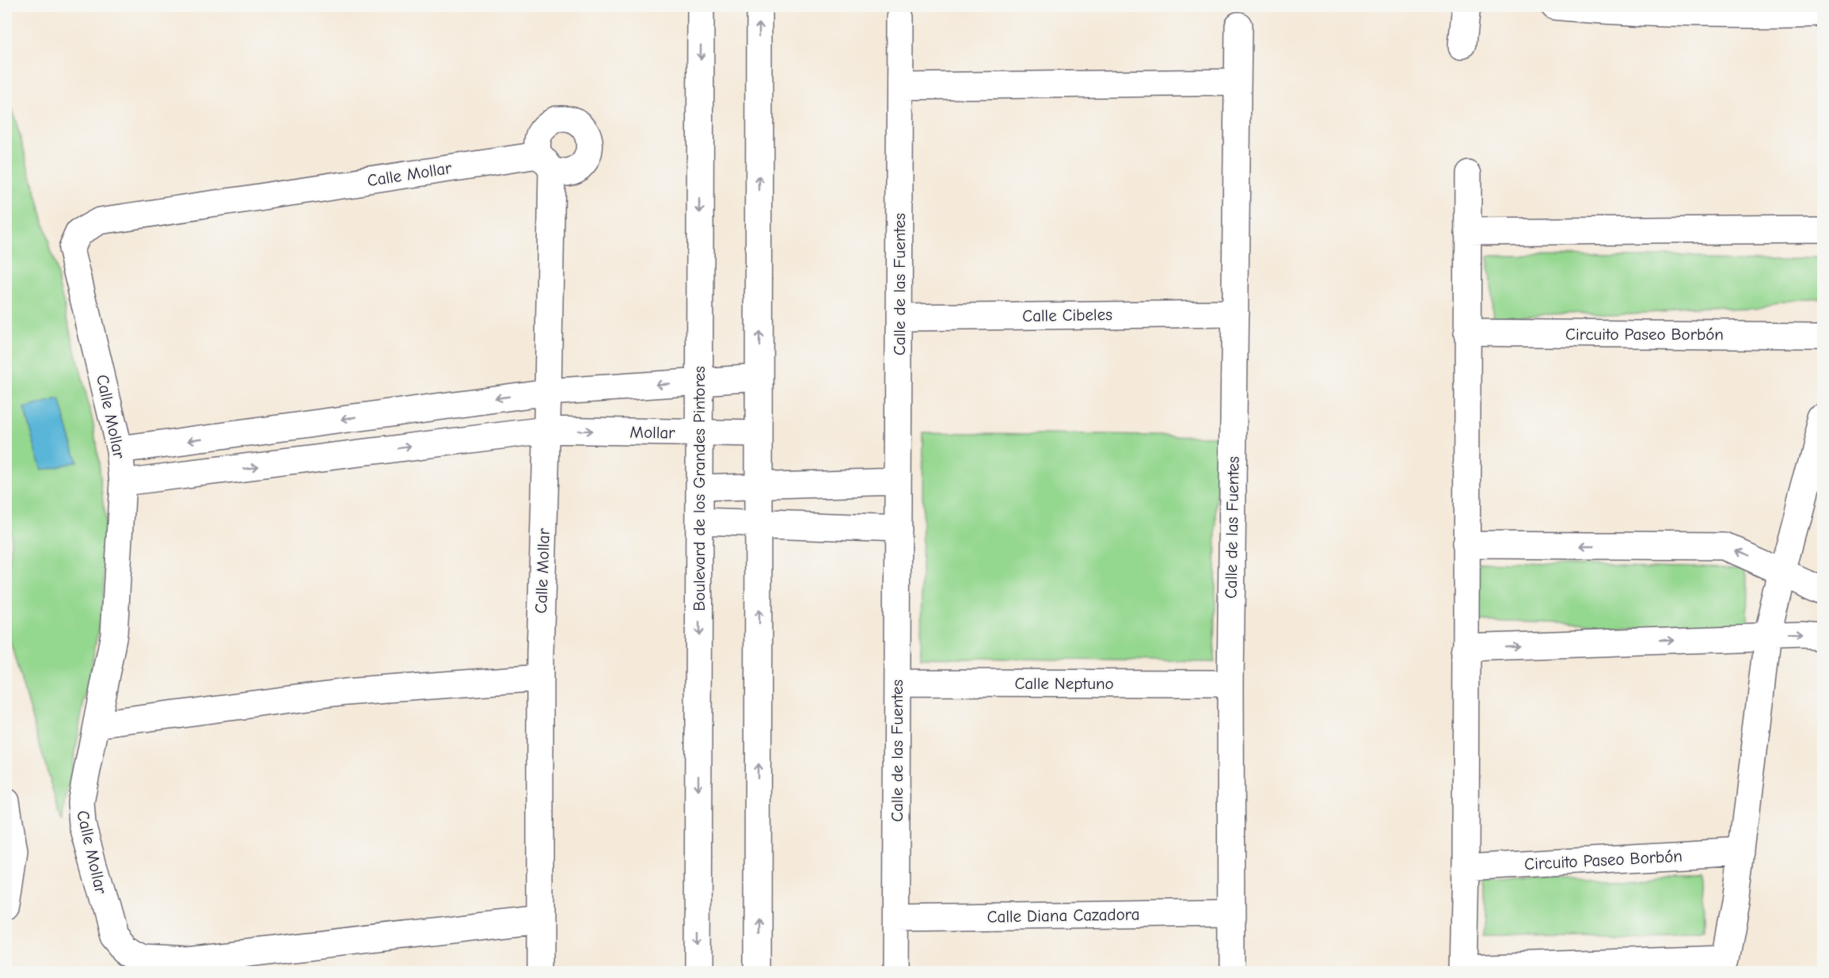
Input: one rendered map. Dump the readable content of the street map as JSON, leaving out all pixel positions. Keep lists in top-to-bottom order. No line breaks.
{"streets":{"street":["Calle Mollar","Calle de las Fuentes","Calle Cibeles","Circuito Paseo Borbón","Mollar","Boulevard de los Grandes Pintores","Calle Neptuno","Calle Diana Cazadora"]},"crossings":[["Calle Mollar","Mollar"],["Calle de las Fuentes","Calle Cibeles"],["Calle de las Fuentes","Calle Neptuno"],["Calle de las Fuentes","Calle Diana Cazadora"],["Mollar","Boulevard de los Grandes Pintores"]]}
